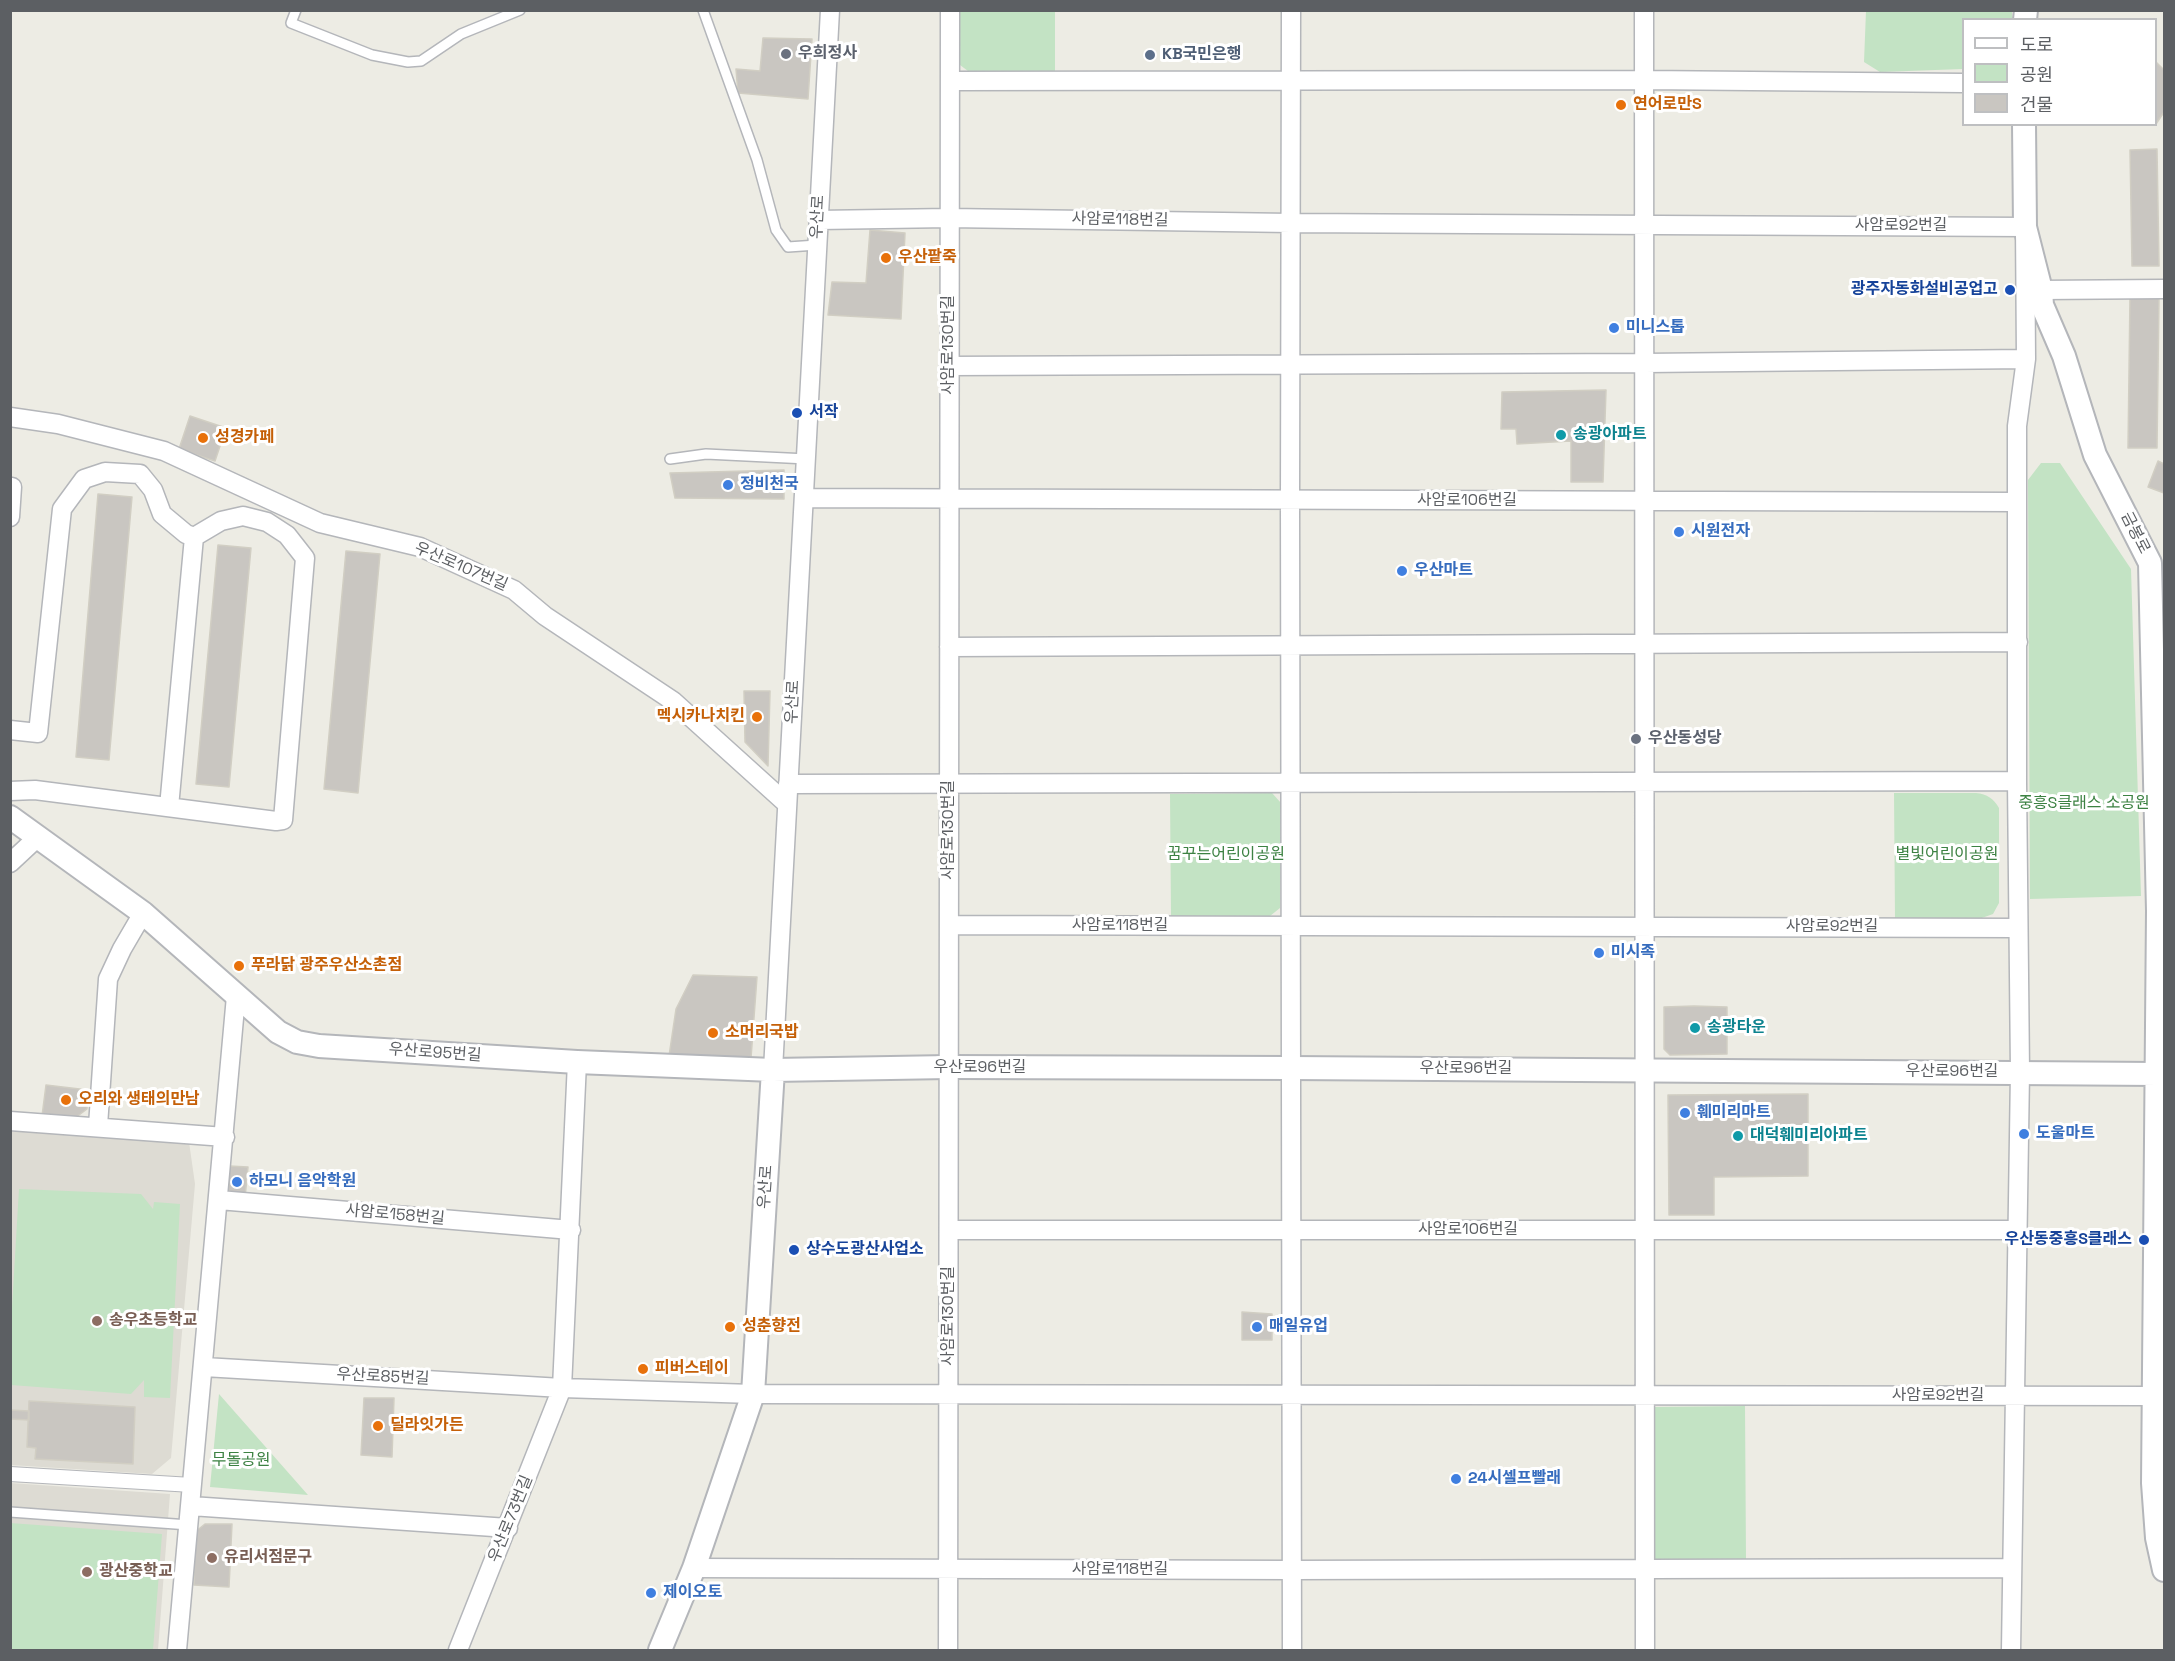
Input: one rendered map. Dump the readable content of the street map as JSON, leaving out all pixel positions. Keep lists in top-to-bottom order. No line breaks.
{"streets":{"street":["우산로","사암로118번길","사암로92번길","사암로130번길","사암로106번길","금봉로","우산로107번길","우산로95번길","우산로96번길","사암로158번길","우산로85번길","우산로73번길"]},"crossings":[["우산로","사암로118번길"],["우산로","우산로107번길"],["우산로","우산로95번길"],["우산로","우산로96번길"],["우산로","우산로85번길"],["사암로118번길","사암로130번길"],["사암로92번길","금봉로"],["사암로130번길","우산로96번길"],["금봉로","우산로96번길"],["우산로95번길","우산로96번길"],["우산로85번길","우산로73번길"]],"parks":["중흥S클래스 소공원","꿈꾸는어린이공원","별빛어린이공원","무돌공원"],"places":["우희정사","KB국민은행","연어로만S","우산팥죽","광주자동화설비공업고","미니스톱","서작","송광아파트","성경카페","정비천국","시원전자","우산마트","멕시카나치킨","우산동성당","미시족","푸라닭 광주우산소촌점","송광타운","소머리국밥","오리와 생태의만남","훼미리마트","도울마트","대덕훼미리아파트","하모니 음악학원","우산동중흥S클래스","상수도광산사업소","송우초등학교","성춘향전","매일유업","피버스테이","딜라잇가든","24시셀프빨래","유리서점문구","광산중학교","제이오토"],"legend":["도로","공원","건물"]}
